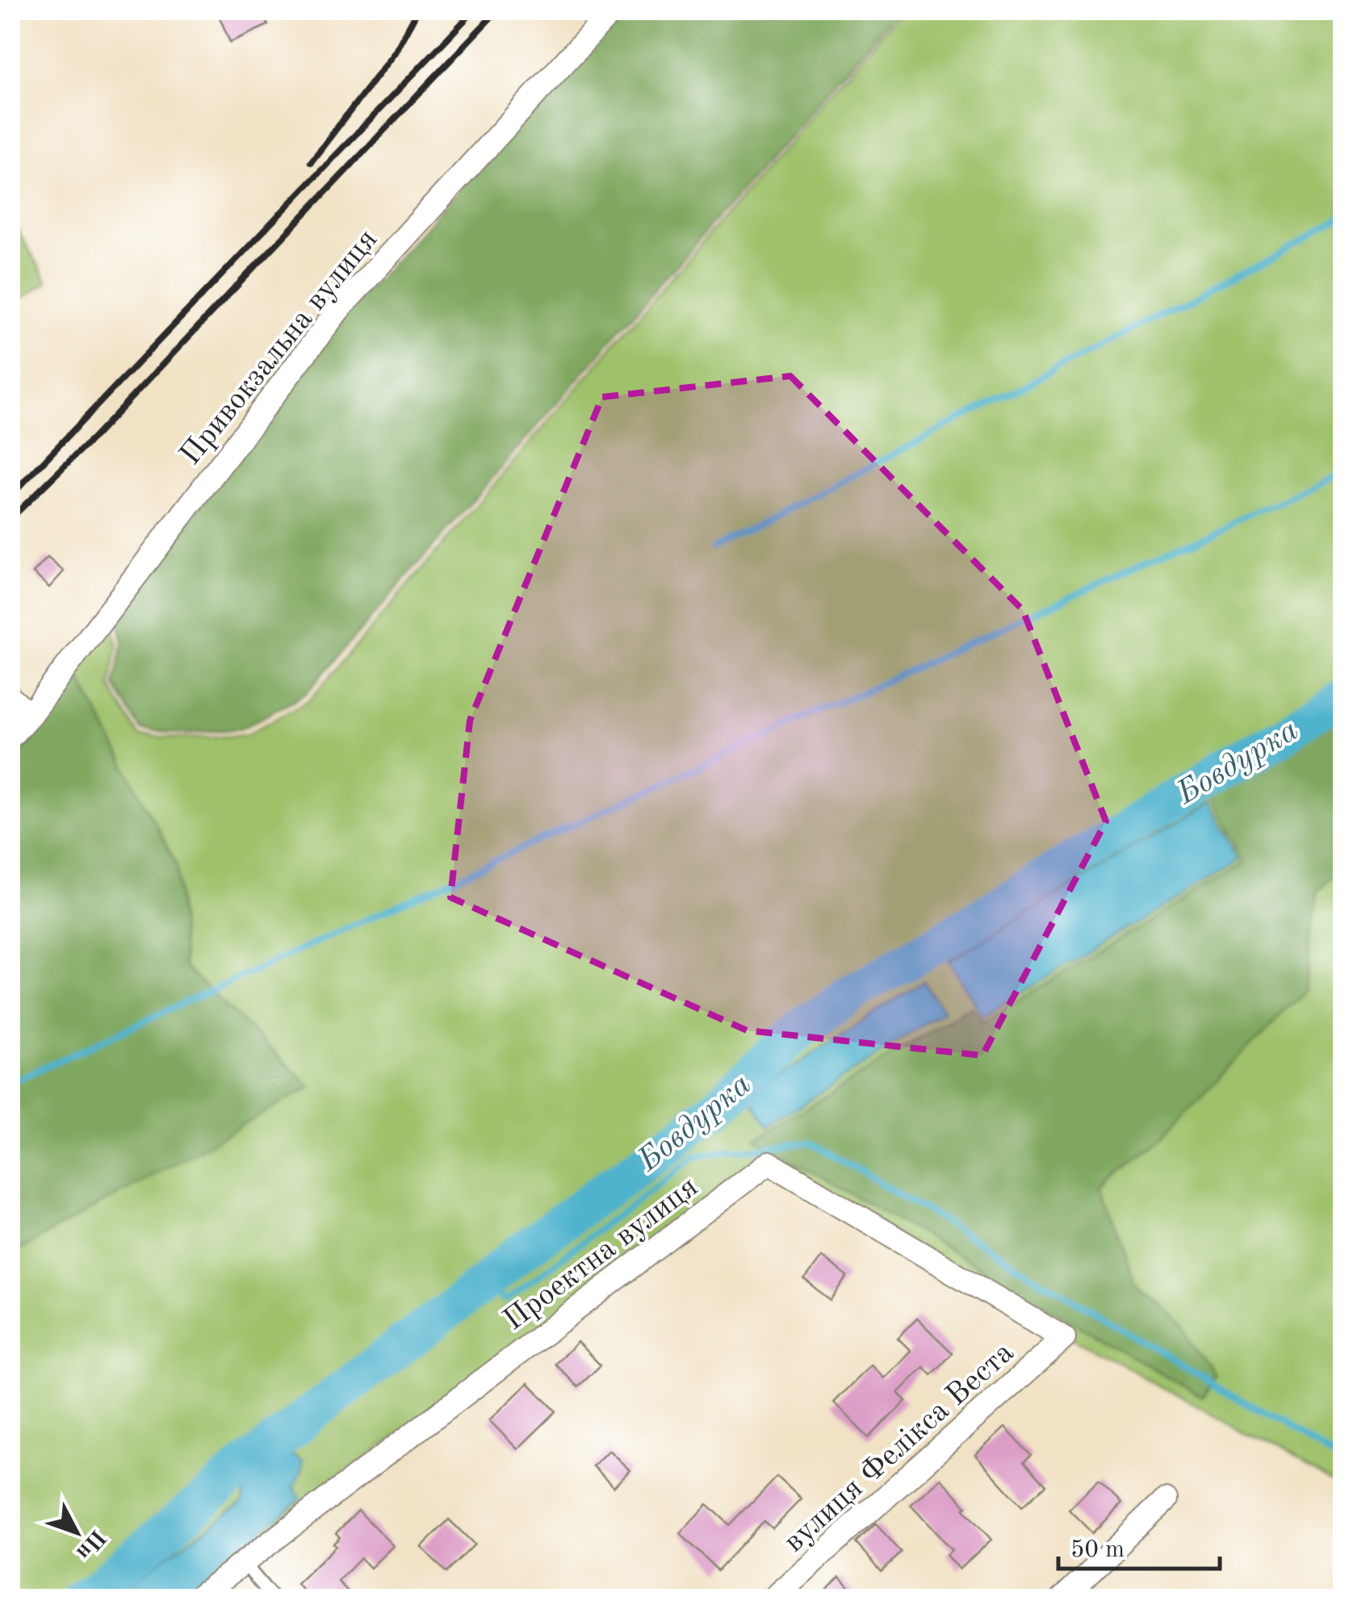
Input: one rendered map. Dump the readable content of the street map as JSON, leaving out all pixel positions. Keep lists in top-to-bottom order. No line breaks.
{"streets":{"street":["Привокзальна вулиця","Проектна вулиця","вулиця Фелікса Веста"]},"crossings":[["Проектна вулиця","вулиця Фелікса Веста"]],"water":["Бовдурка"],"scale_bar":"50 m","north":"bottom right"}
